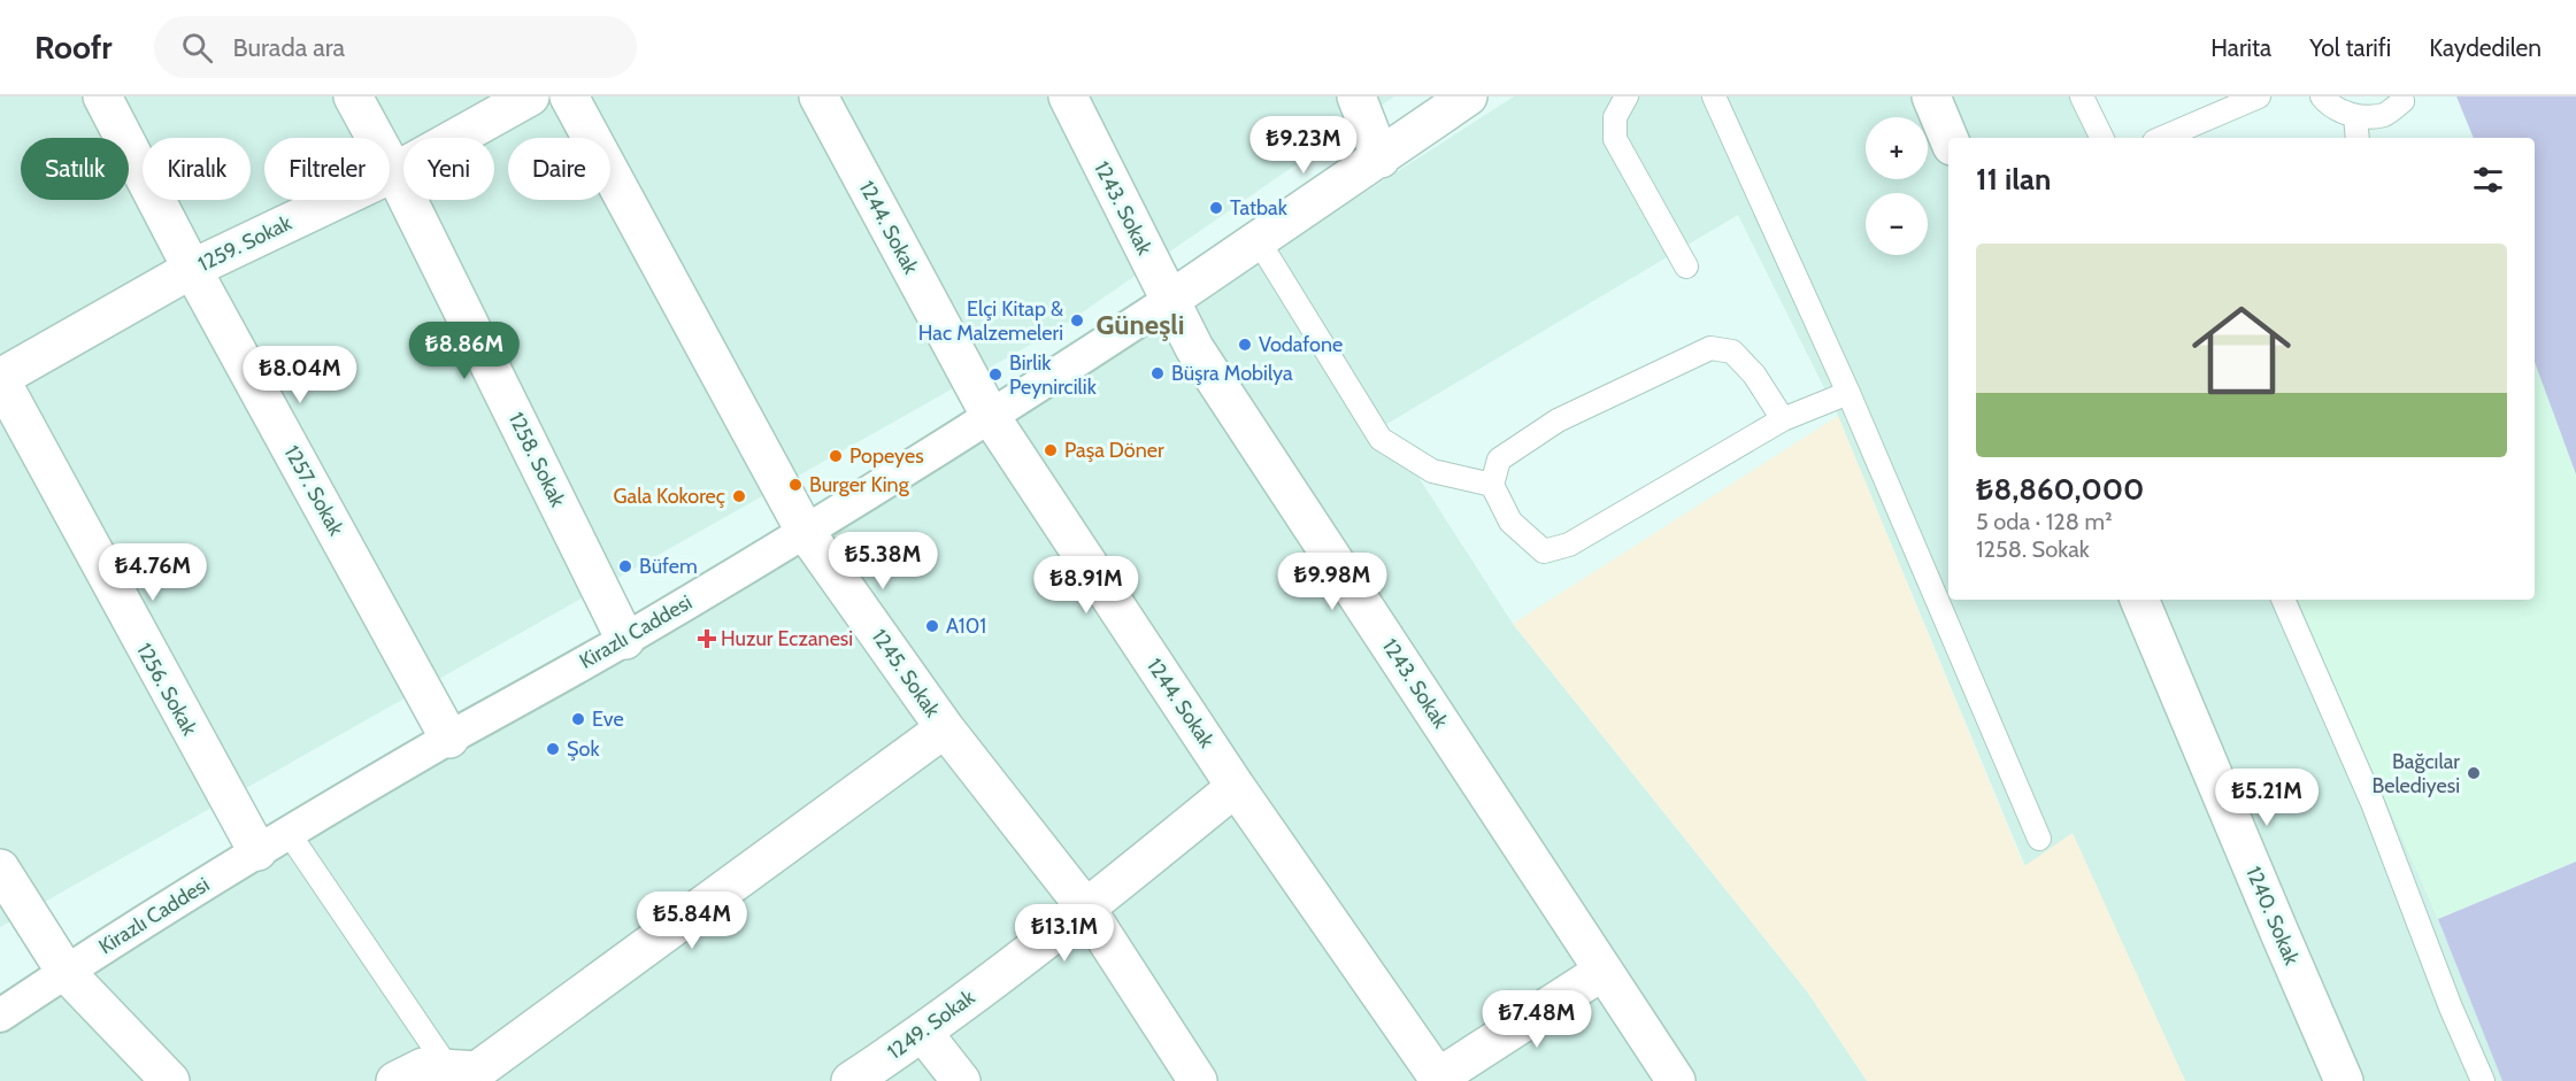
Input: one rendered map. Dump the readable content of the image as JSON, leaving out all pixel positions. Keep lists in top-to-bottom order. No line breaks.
{"streets":{"street":["1243. Sokak","1244. Sokak","1259. Sokak","1258. Sokak","1257. Sokak","Kirazlı Caddesi","1245. Sokak","1256. Sokak","1240. Sokak","1249. Sokak"]},"crossings":[["1243. Sokak","Kirazlı Caddesi"],["1244. Sokak","Kirazlı Caddesi"],["1244. Sokak","1249. Sokak"],["1259. Sokak","1258. Sokak"],["1259. Sokak","1257. Sokak"],["1259. Sokak","1256. Sokak"],["1258. Sokak","Kirazlı Caddesi"],["1257. Sokak","Kirazlı Caddesi"],["Kirazlı Caddesi","1245. Sokak"],["Kirazlı Caddesi","1256. Sokak"],["1245. Sokak","1249. Sokak"]],"districts":["Güneşli"],"places":{"other":["Tatbak","Elçi Kitap & Hac Malzemeleri","Vodafone","Büşra Mobilya","Birlik Peynircilik","Paşa Döner","Popeyes","Burger King","Gala Kokoreç","Büfem","A101","Eve","Şok","Bağcılar Belediyesi"],"health":["Huzur Eczanesi"]},"page":{"header":"Roofr","search":"Burada ara","nav":["Harita","Yol tarifi","Kaydedilen"],"price":["₺9.23M","₺8.86M","₺8.04M","₺5.38M","₺4.76M","₺9.98M","₺8.91M","₺5.21M","₺5.84M","₺13.1M","₺7.48M"],"map_buttons":["+","−"],"chip":["Satılık","Kiralık","Filtreler","Yeni","Daire"],"heading":"11 ilan","list":[{"name":"₺8,860,000","note":"5 oda · 128 m² · 1258. Sokak"}]}}
